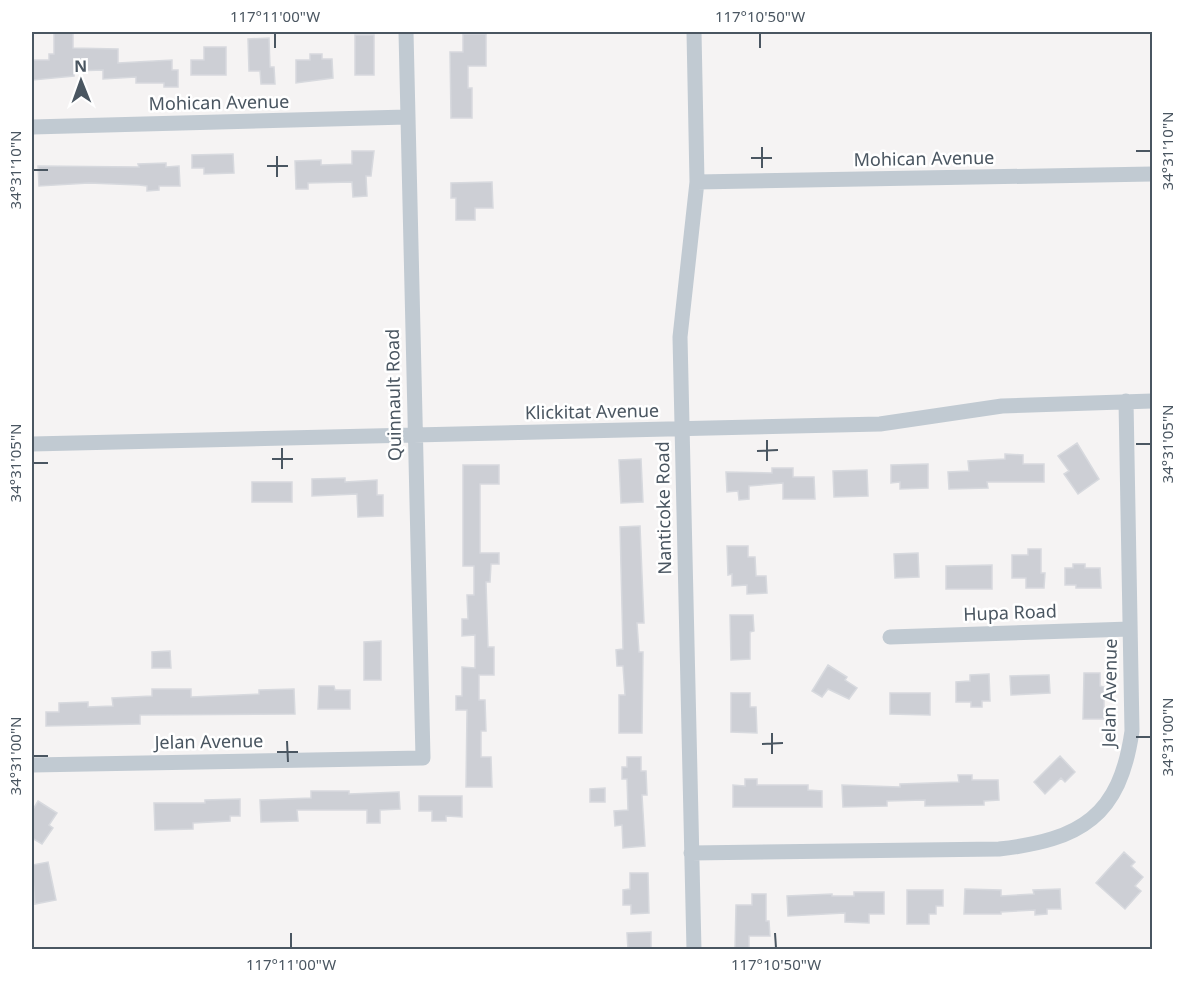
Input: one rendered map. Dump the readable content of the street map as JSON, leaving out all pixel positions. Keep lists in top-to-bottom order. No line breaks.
{"streets":{"street":["Mohican Avenue","Quinnault Road","Klickitat Avenue","Nanticoke Road","Hupa Road","Jelan Avenue"]},"crossings":[["Mohican Avenue","Quinnault Road"],["Mohican Avenue","Nanticoke Road"],["Quinnault Road","Klickitat Avenue"],["Quinnault Road","Jelan Avenue"],["Klickitat Avenue","Nanticoke Road"],["Klickitat Avenue","Jelan Avenue"],["Nanticoke Road","Jelan Avenue"],["Hupa Road","Jelan Avenue"]],"north":"top","coordinates":["117°11'00\"W","117°10'50\"W","34°31'10\"N","34°31'05\"N","34°31'00\"N"]}
